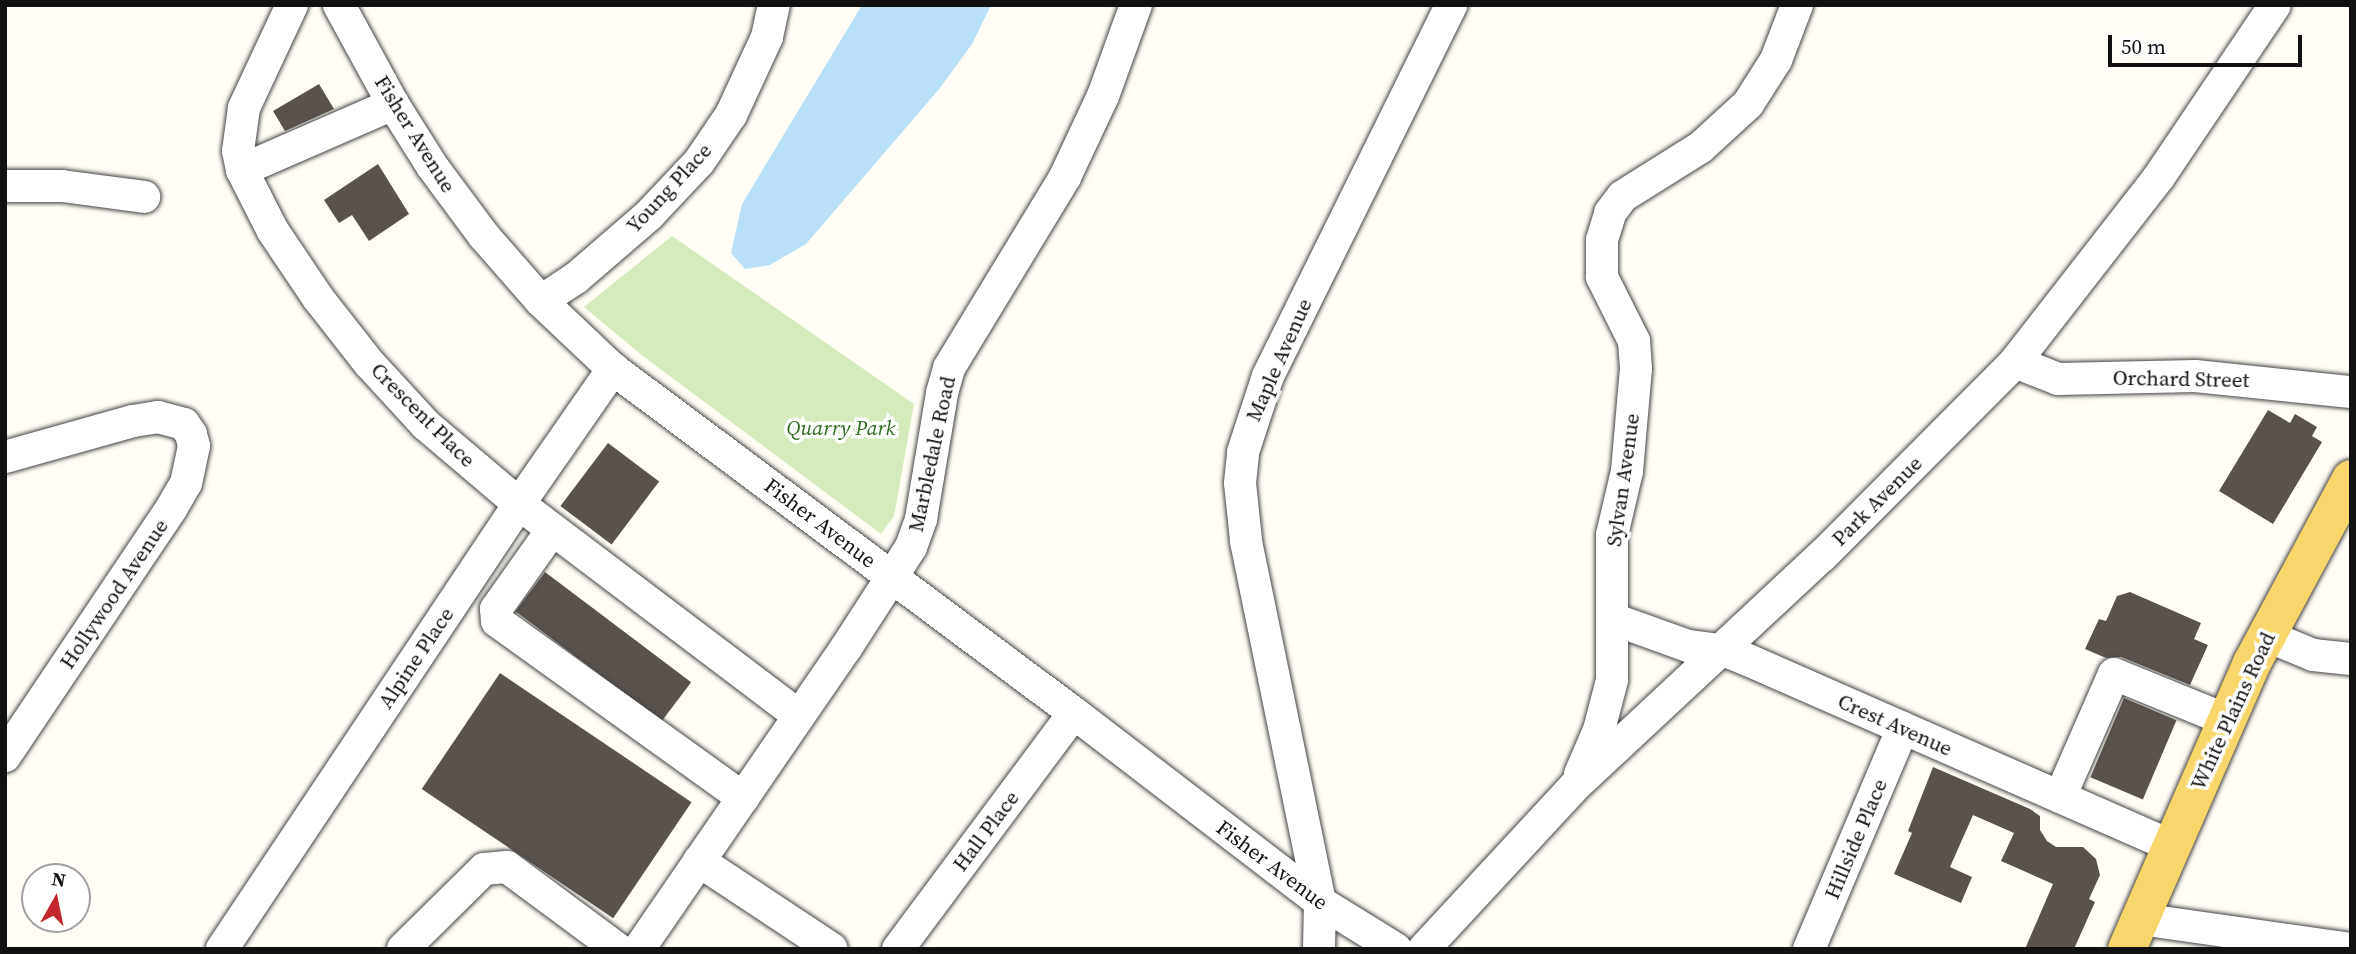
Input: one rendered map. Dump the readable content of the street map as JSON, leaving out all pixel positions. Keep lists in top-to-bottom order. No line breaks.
{"streets":{"main road":["White Plains Road"],"street":["Fisher Avenue","Young Place","Maple Avenue","Orchard Street","Crescent Place","Marbledale Road","Sylvan Avenue","Park Avenue","Hollywood Avenue","Alpine Place","Crest Avenue","Hall Place","Hillside Place"]},"crossings":[["Fisher Avenue","Young Place"],["Fisher Avenue","Maple Avenue"],["Fisher Avenue","Marbledale Road"],["Fisher Avenue","Alpine Place"],["Fisher Avenue","Hall Place"],["Orchard Street","Park Avenue"],["Crescent Place","Marbledale Road"],["Crescent Place","Alpine Place"],["Sylvan Avenue","Park Avenue"],["Sylvan Avenue","Crest Avenue"],["Park Avenue","Crest Avenue"],["White Plains Road","Crest Avenue"],["Crest Avenue","Hillside Place"]],"parks":["Quarry Park"],"scale_bar":"50 m","north":"top"}
